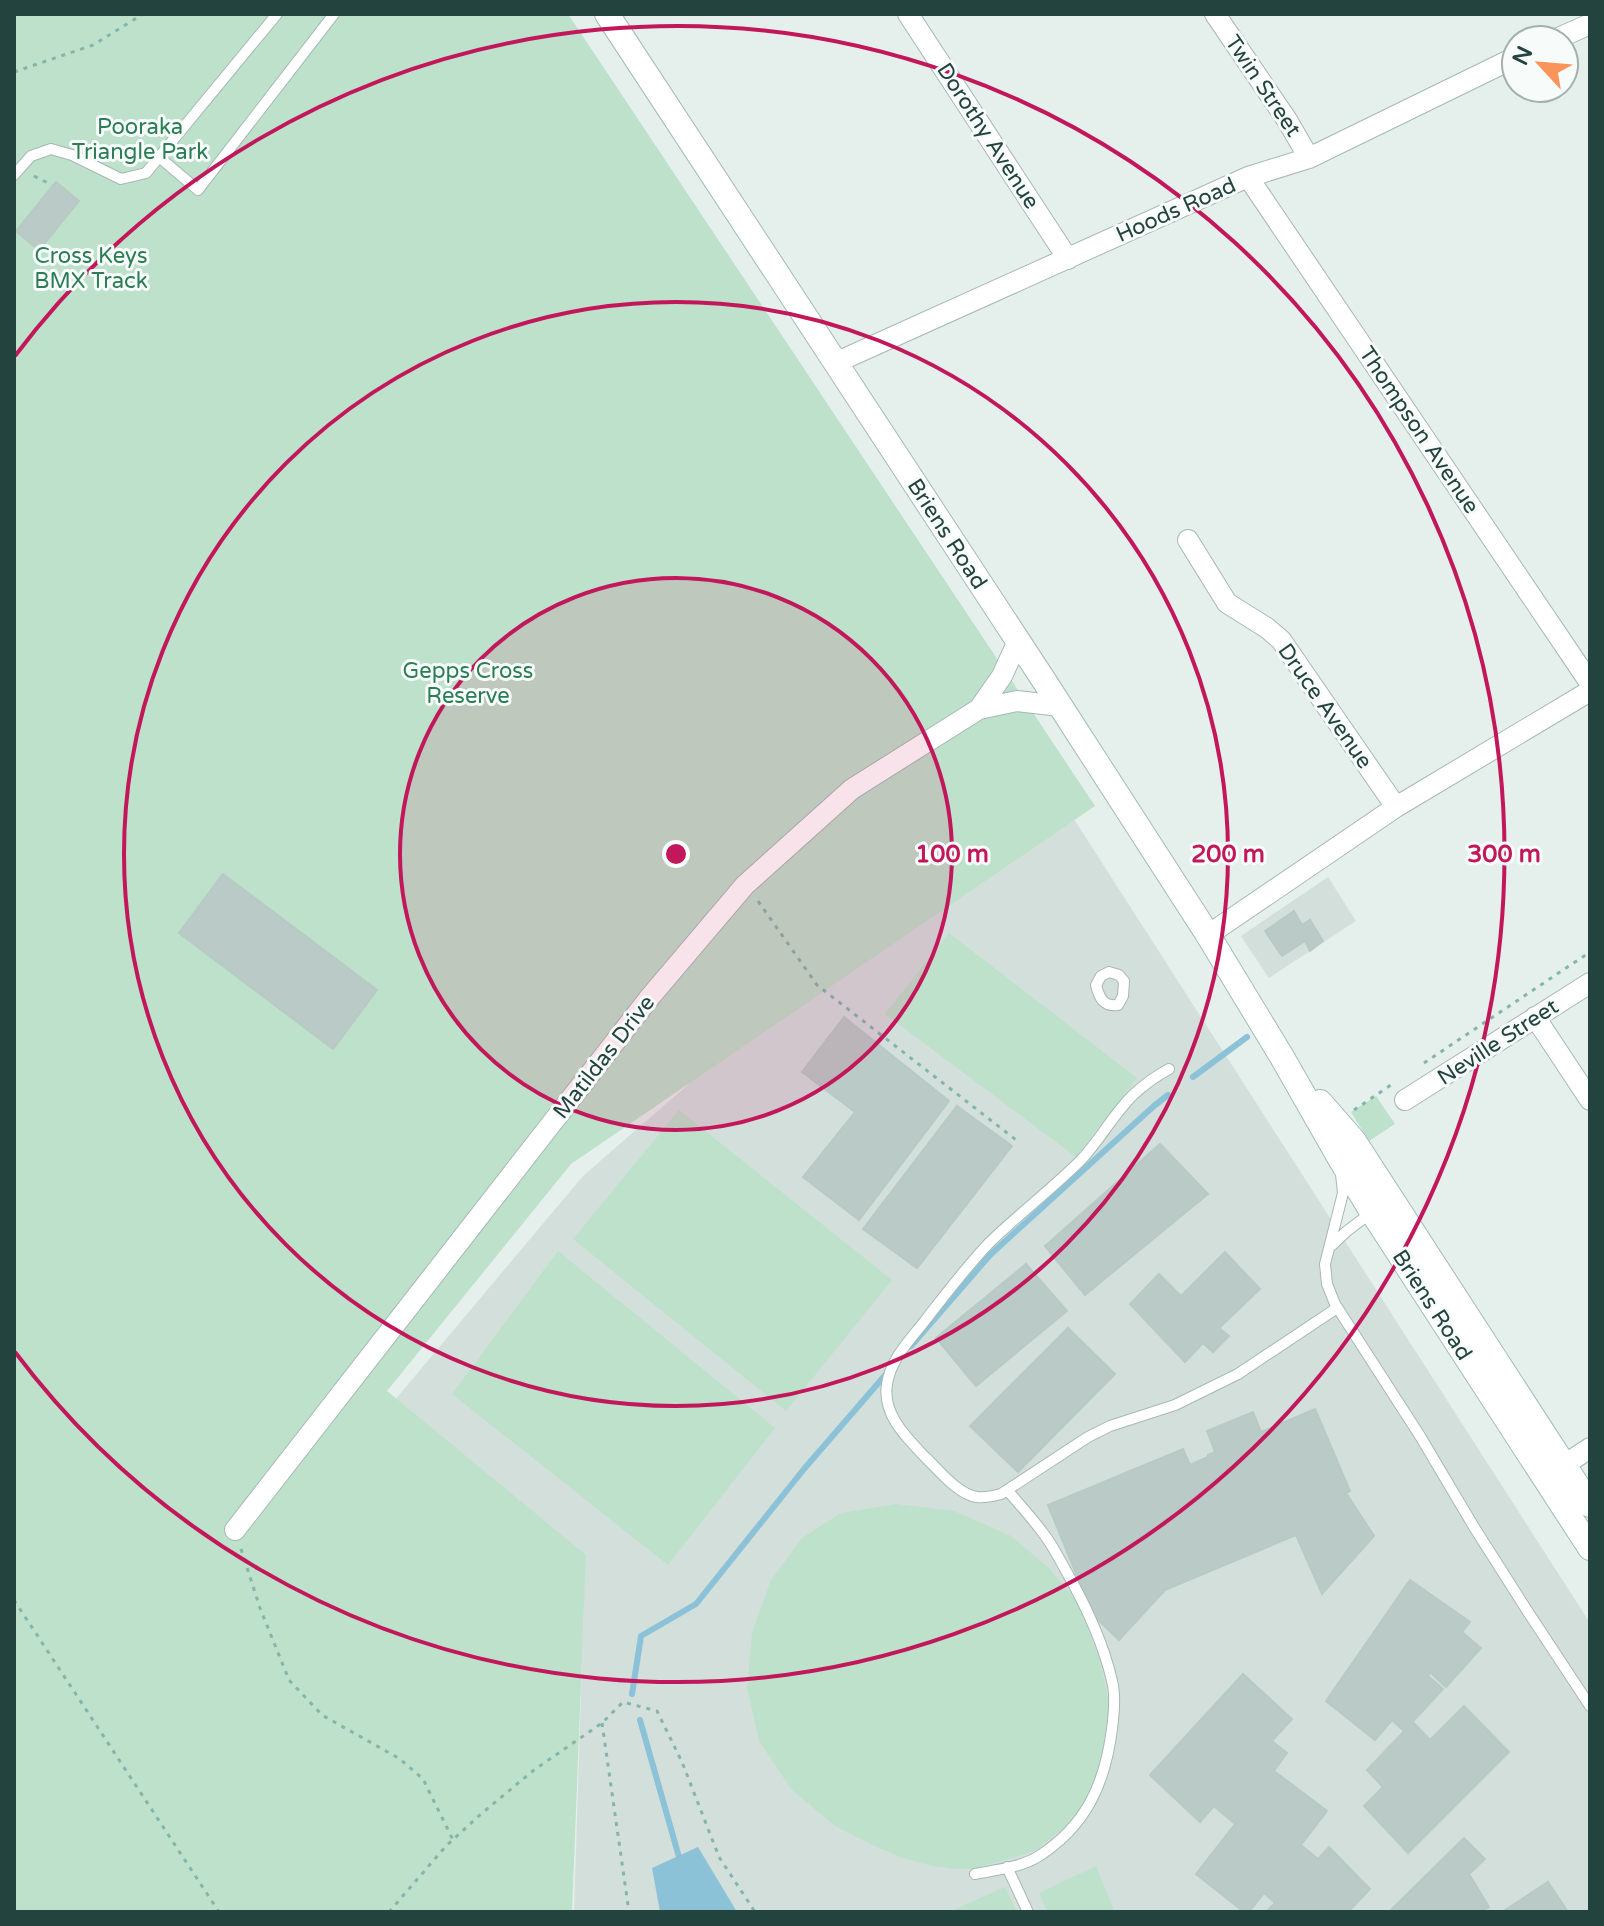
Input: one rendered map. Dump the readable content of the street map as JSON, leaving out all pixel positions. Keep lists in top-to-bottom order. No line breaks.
{"streets":{"main road":["Briens Road"],"street":["Twin Street","Dorothy Avenue","Hoods Road","Thompson Avenue","Druce Avenue","Neville Street","Matildas Drive"]},"crossings":[["Twin Street","Hoods Road"],["Dorothy Avenue","Hoods Road"],["Hoods Road","Thompson Avenue"],["Hoods Road","Briens Road"],["Briens Road","Matildas Drive"]],"parks":["Pooraka Triangle Park","Cross Keys BMX Track","Gepps Cross Reserve"],"north":"top left","rings":["100 m","200 m","300 m"]}
